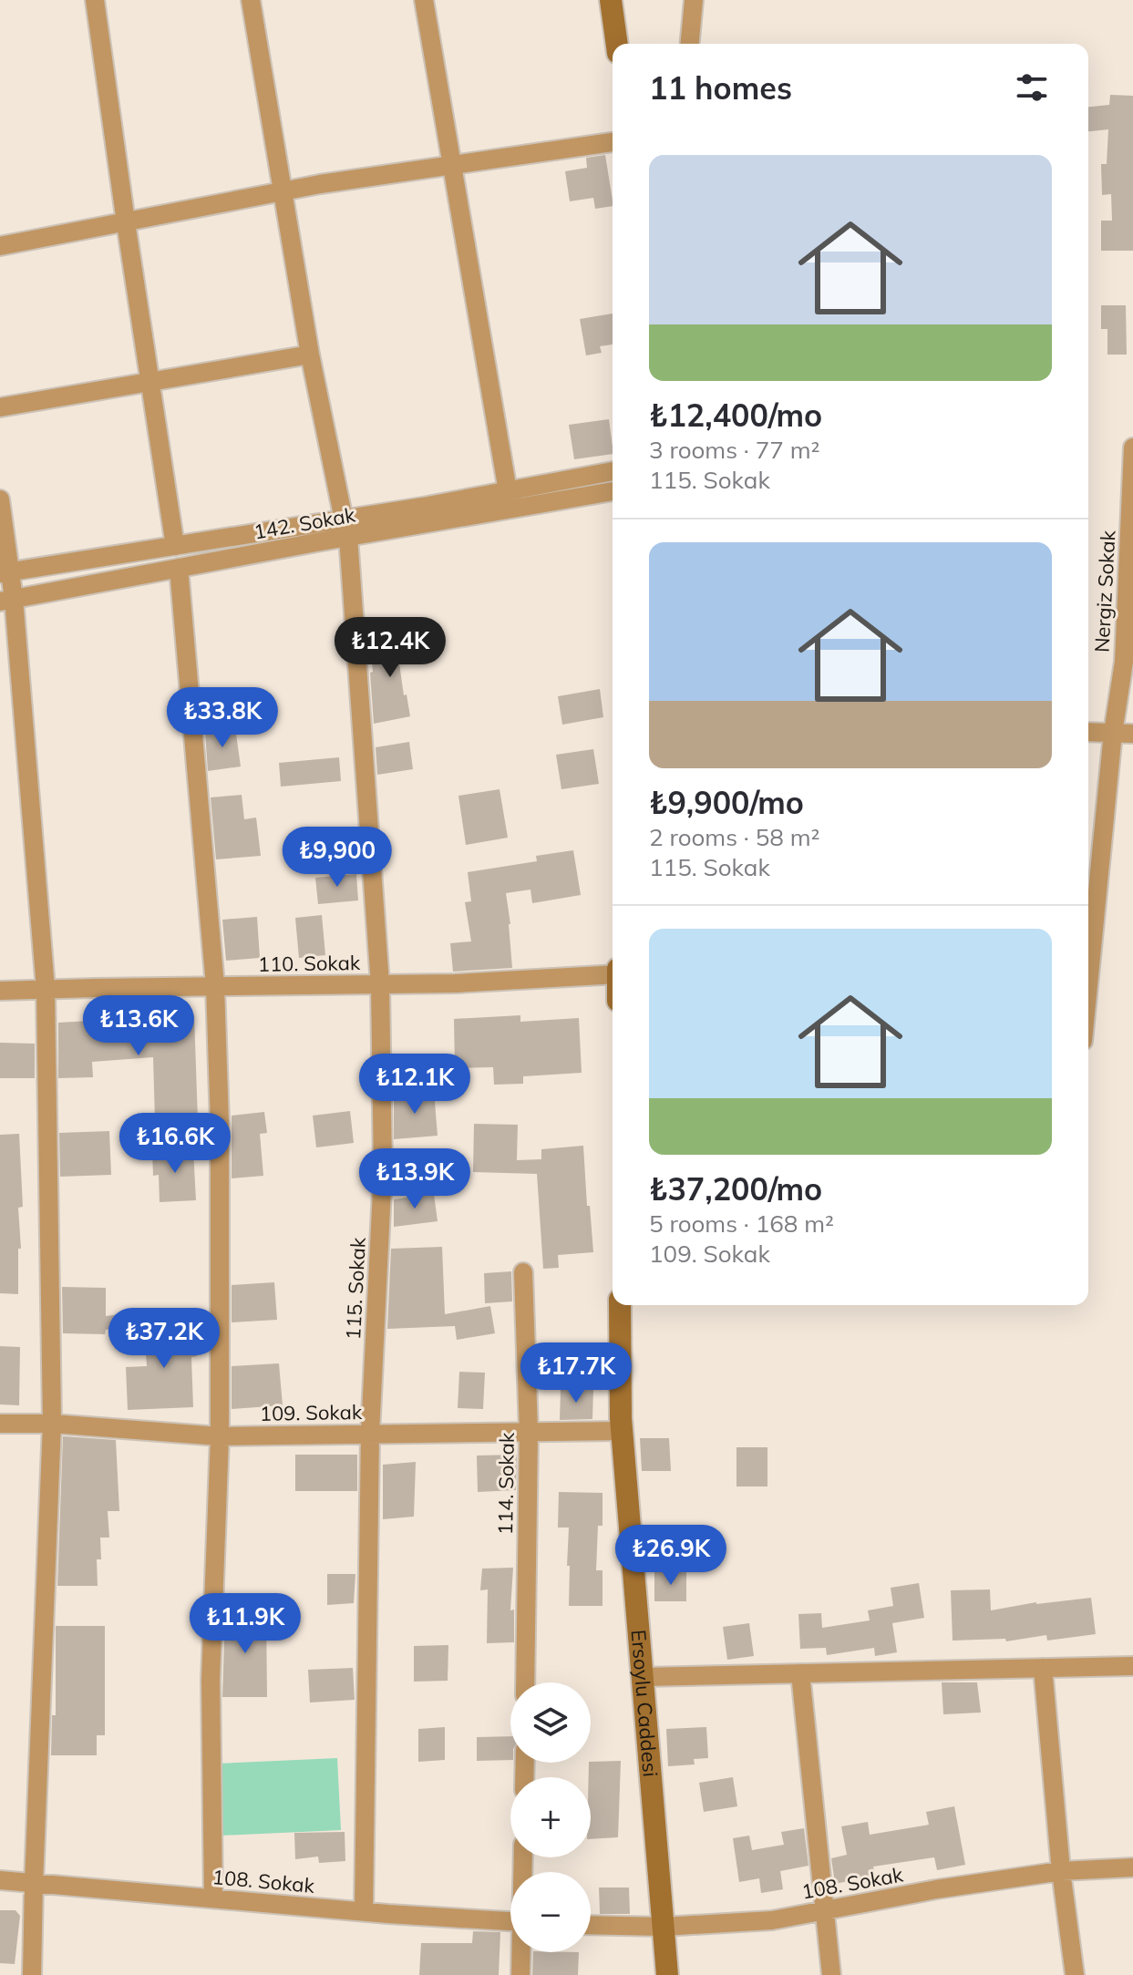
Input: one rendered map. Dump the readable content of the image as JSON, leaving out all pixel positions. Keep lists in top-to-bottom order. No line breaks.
{"streets":{"street":["142. Sokak","Nergiz Sokak","110. Sokak","115. Sokak","109. Sokak","114. Sokak","Ersoylu Caddesi","108. Sokak"]},"crossings":[["142. Sokak","115. Sokak"],["110. Sokak","115. Sokak"],["115. Sokak","109. Sokak"],["115. Sokak","108. Sokak"],["109. Sokak","114. Sokak"],["109. Sokak","Ersoylu Caddesi"],["Ersoylu Caddesi","108. Sokak"]],"page":{"heading":"11 homes","list":[{"name":"₺12,400/mo","note":"3 rooms · 77 m² · 115. Sokak"},{"name":"₺9,900/mo","note":"2 rooms · 58 m² · 115. Sokak"},{"name":"₺37,200/mo","note":"5 rooms · 168 m² · 109. Sokak"}],"price":["₺12.4K","₺33.8K","₺9,900","₺13.6K","₺12.1K","₺16.6K","₺13.9K","₺37.2K","₺17.7K","₺26.9K","₺11.9K"],"map_buttons":["+","−"]}}
